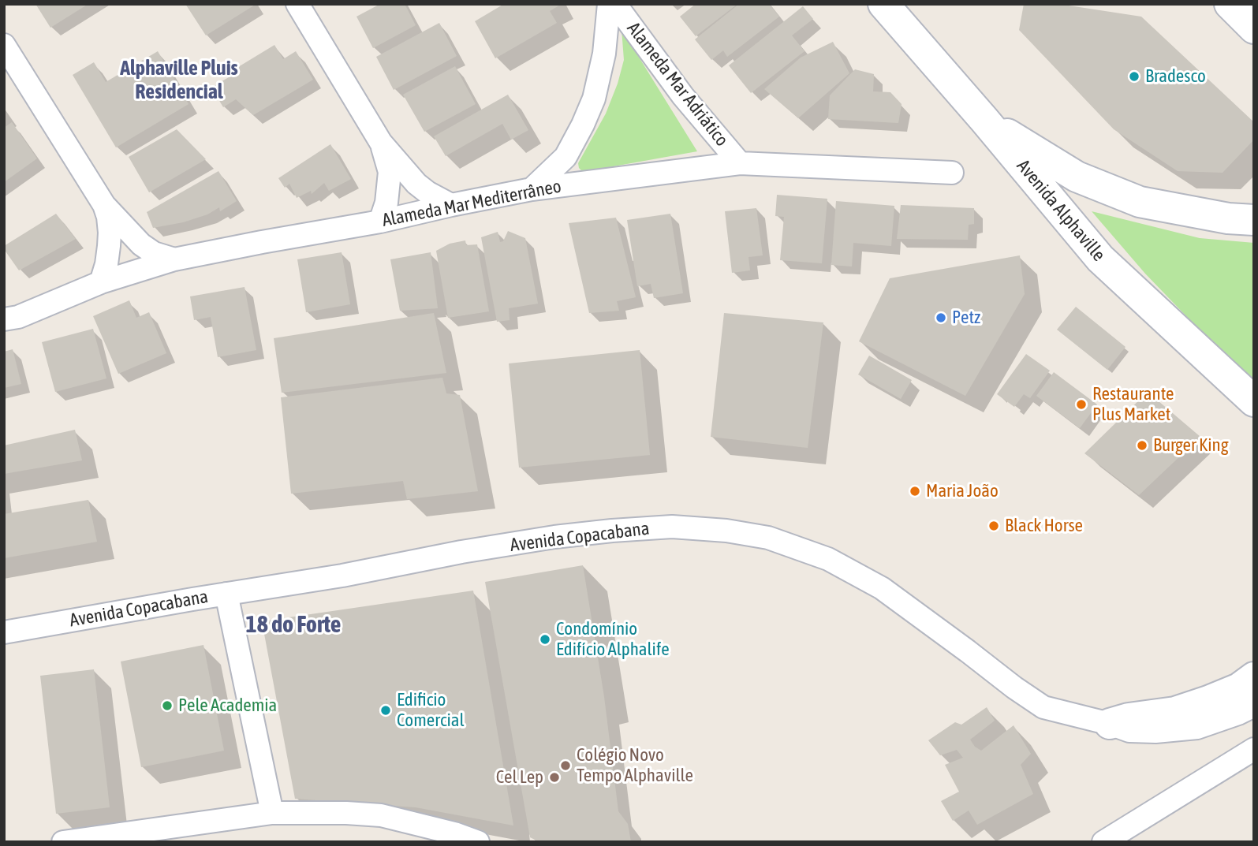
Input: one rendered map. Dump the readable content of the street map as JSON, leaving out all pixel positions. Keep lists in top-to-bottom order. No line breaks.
{"streets":{"main road":["Avenida Alphaville"],"street":["Alameda Mar Adriático","Alameda Mar Mediterrâneo","Avenida Copacabana"]},"crossings":[["Alameda Mar Adriático","Alameda Mar Mediterrâneo"]],"districts":["Alphaville Pluis Residencial","18 do Forte"],"places":["Bradesco","Petz","Restaurante Plus Market","Burger King","Maria João","Black Horse","Condomínio Edifício Alphalife","Pele Academia","Edificio Comercial","Colégio Novo Tempo Alphaville","Cel Lep"]}
